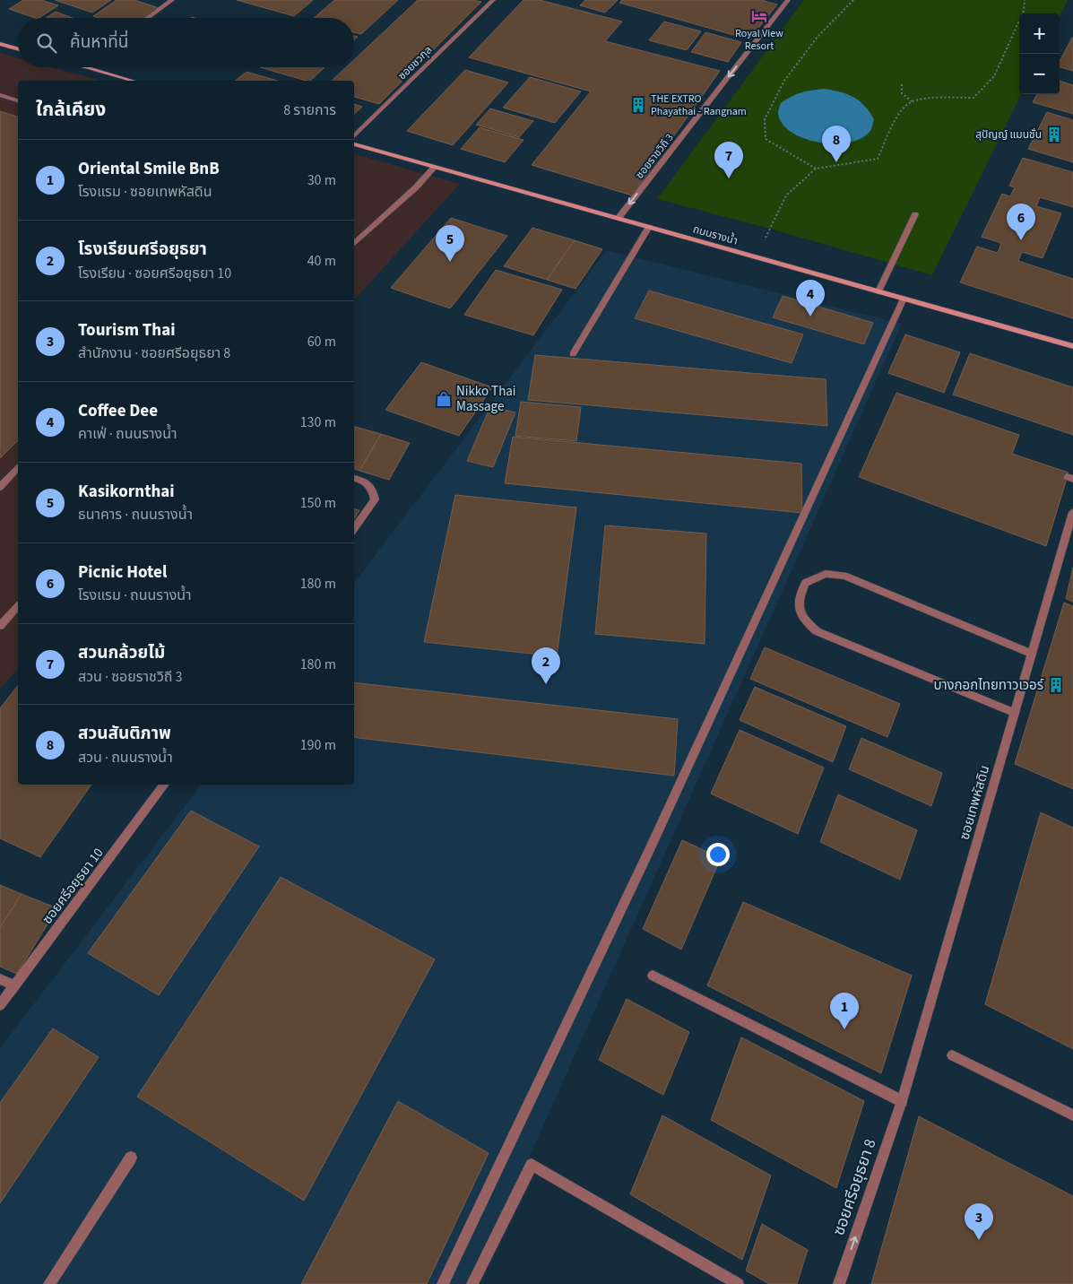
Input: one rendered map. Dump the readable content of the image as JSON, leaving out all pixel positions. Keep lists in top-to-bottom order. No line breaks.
{"streets":{"street":["ซอยชวกุล","ซอยราชวิถี 3","ถนนรางน้ำ","ซอยเทพหัสดิน","ซอยศรีอยุธยา 10","ซอยศรีอยุธยา 8"]},"crossings":[["ซอยราชวิถี 3","ถนนรางน้ำ"],["ซอยเทพหัสดิน","ซอยศรีอยุธยา 8"]],"one_way":["ซอยราชวิถี 3","ซอยศรีอยุธยา 8"],"places":{"hotel":["Royal View Resort"],"building":["THE EXTRO Phayathai - Rangnam","สุปัญญ์ แมนชั่น","บางกอกไทยทาวเวอร์"],"shop":["Nikko Thai Massage"]},"page":{"map_buttons":["+","−"],"search":"ค้นหาที่นี่","heading":["ใกล้เคียง","8 รายการ"],"pins":["8","7","6","5","4","2","1","3"],"list":[{"mark":"1","name":"Oriental Smile BnB","note":"โรงแรม · ซอยเทพหัสดิน","value":"30 m"},{"mark":"2","name":"โรงเรียนศรีอยุธยา","note":"โรงเรียน · ซอยศรีอยุธยา 10","value":"40 m"},{"mark":"3","name":"Tourism Thai","note":"สำนักงาน · ซอยศรีอยุธยา 8","value":"60 m"},{"mark":"4","name":"Coffee Dee","note":"คาเฟ่ · ถนนรางน้ำ","value":"130 m"},{"mark":"5","name":"Kasikornthai","note":"ธนาคาร · ถนนรางน้ำ","value":"150 m"},{"mark":"6","name":"Picnic Hotel","note":"โรงแรม · ถนนรางน้ำ","value":"180 m"},{"mark":"7","name":"สวนกล้วยไม้","note":"สวน · ซอยราชวิถี 3","value":"180 m"},{"mark":"8","name":"สวนสันติภาพ","note":"สวน · ถนนรางน้ำ","value":"190 m"}]}}
